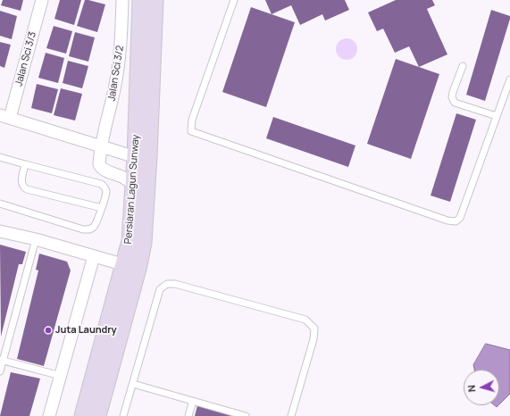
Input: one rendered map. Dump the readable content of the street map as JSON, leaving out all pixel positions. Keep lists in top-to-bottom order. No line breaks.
{"streets":{"main road":["Persiaran Lagun Sunway"],"street":["Jalan Sci 3/3","Jalan Sci 3/2"]},"crossings":[["Jalan Sci 3/2","Persiaran Lagun Sunway"]],"places":["Juta Laundry"],"north":"left"}
